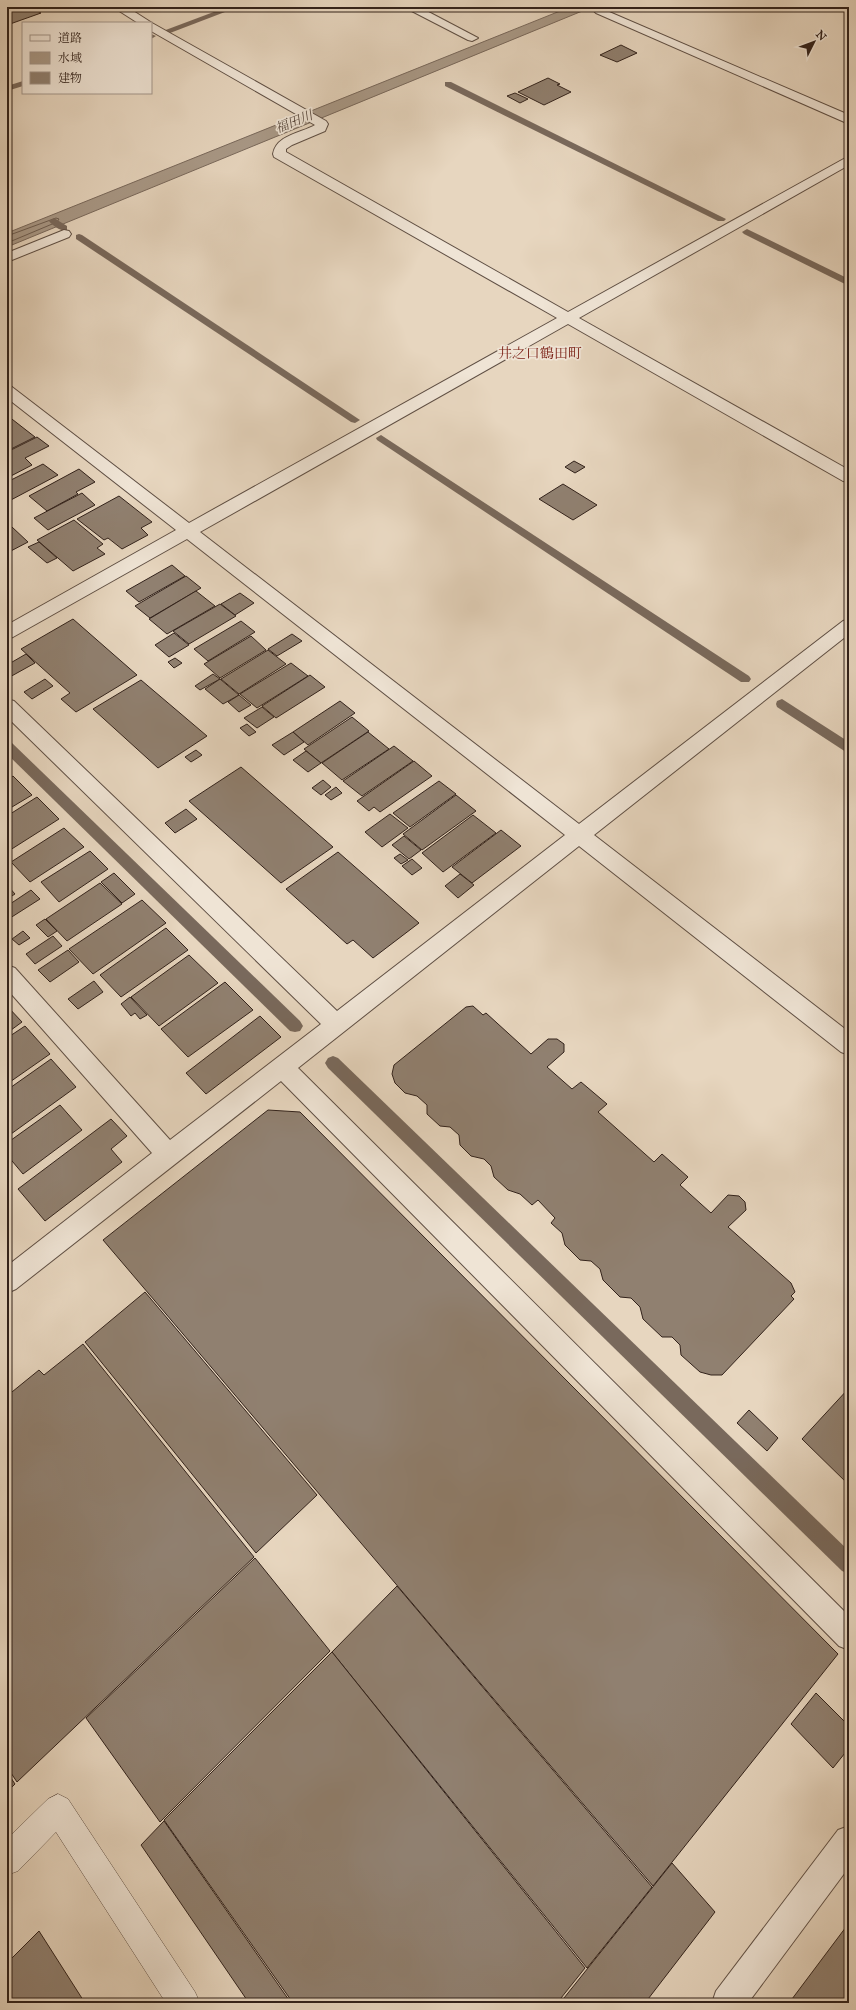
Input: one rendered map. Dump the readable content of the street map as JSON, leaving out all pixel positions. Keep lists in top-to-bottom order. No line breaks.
{"districts":["井之口鶴田町"],"water":["福田川"],"legend":["道路","水域","建物"],"north":"top right"}
